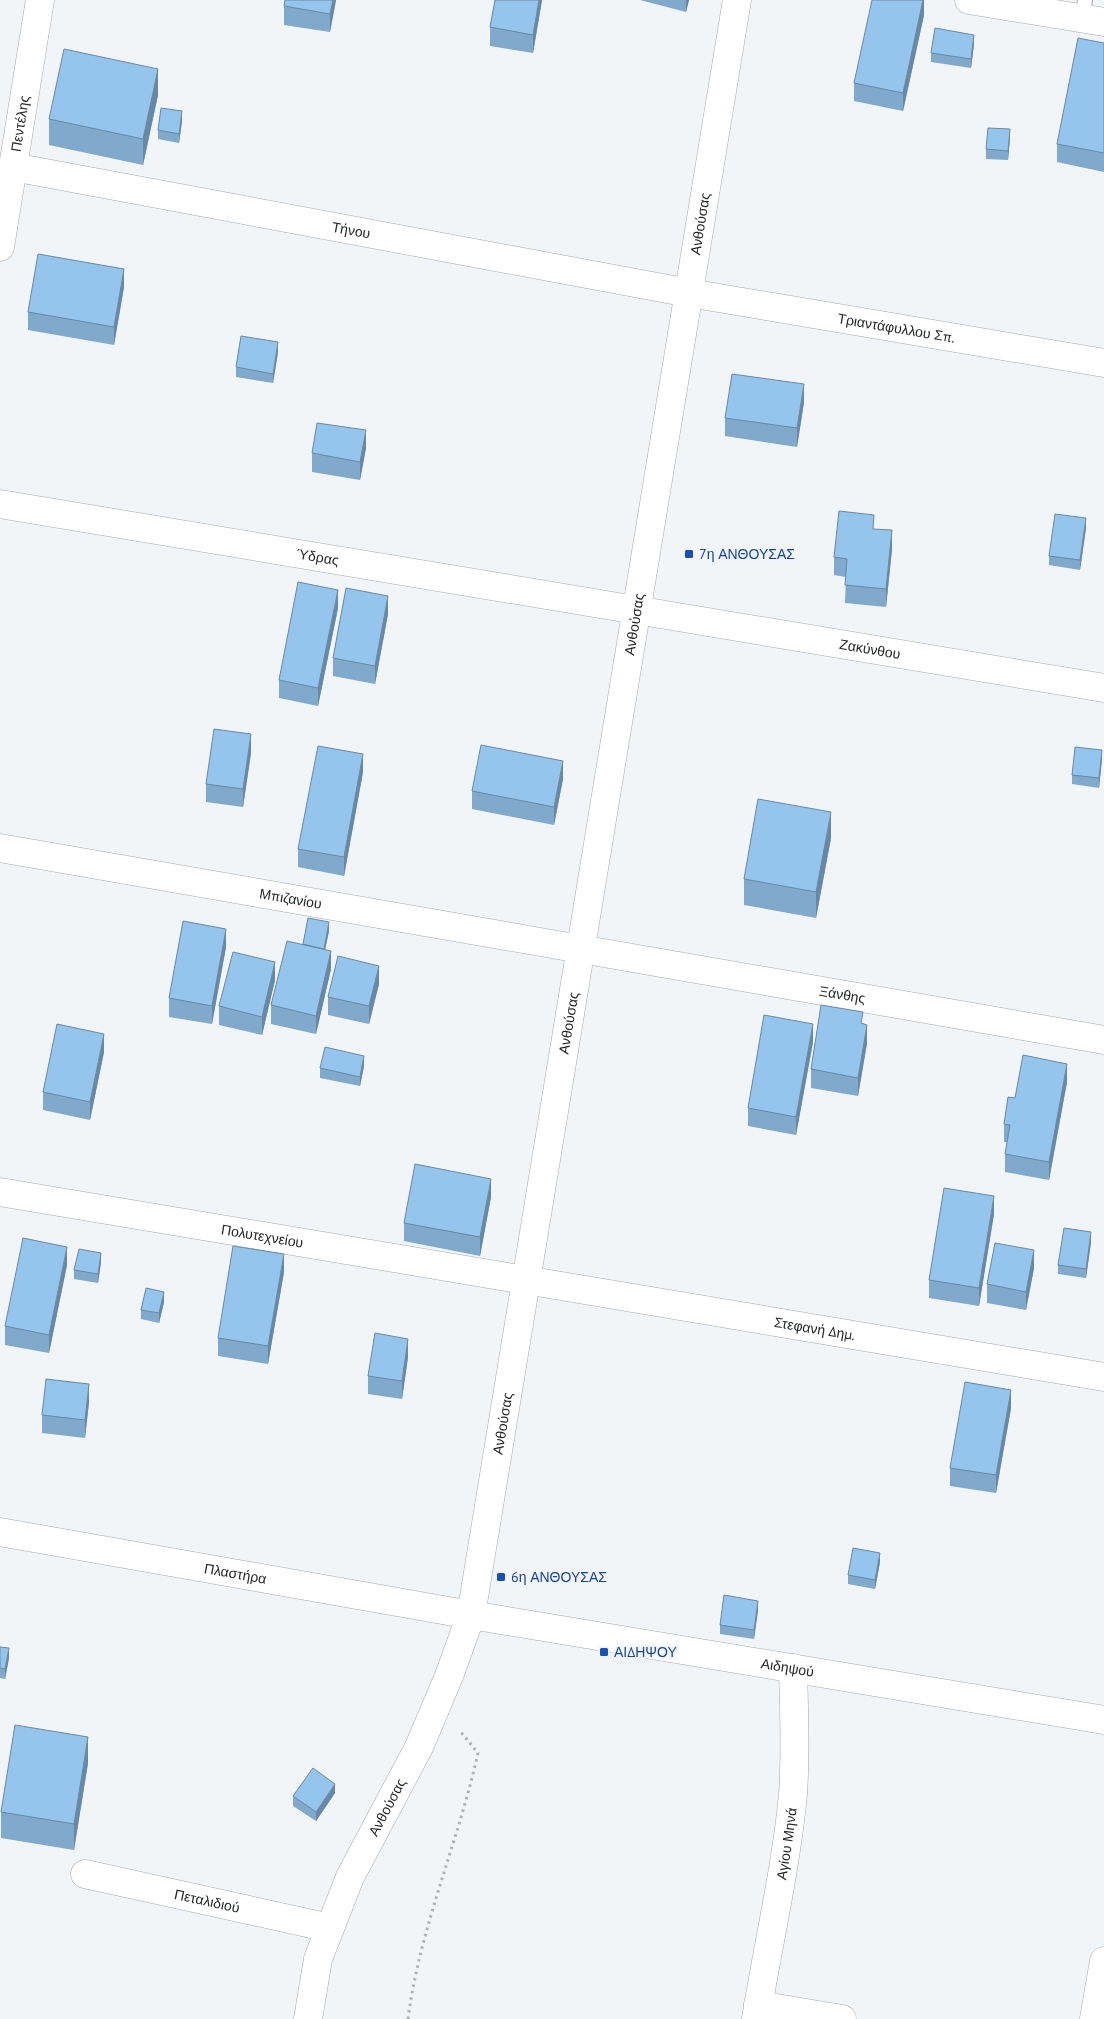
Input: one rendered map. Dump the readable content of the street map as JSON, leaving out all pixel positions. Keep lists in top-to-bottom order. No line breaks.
{"streets":{"street":["Πεντέλης","Ανθούσας","Τήνου","Τριαντάφυλλου Σπ.","Ύδρας","Ζακύνθου","Μπιζανίου","Ξάνθης","Πολυτεχνείου","Στεφανή Δημ.","Πλαστήρα","Αιδηψού","Αγίου Μηνά","Πεταλιδιού"]},"crossings":[["Πεντέλης","Τήνου"],["Ανθούσας","Τήνου"],["Ανθούσας","Τριαντάφυλλου Σπ."],["Ανθούσας","Ύδρας"],["Ανθούσας","Ζακύνθου"],["Ανθούσας","Μπιζανίου"],["Ανθούσας","Ξάνθης"],["Ανθούσας","Πολυτεχνείου"],["Ανθούσας","Στεφανή Δημ."],["Ανθούσας","Πλαστήρα"],["Ανθούσας","Αιδηψού"],["Ανθούσας","Πεταλιδιού"],["Τήνου","Τριαντάφυλλου Σπ."],["Ύδρας","Ζακύνθου"],["Μπιζανίου","Ξάνθης"],["Πολυτεχνείου","Στεφανή Δημ."],["Πλαστήρα","Αιδηψού"],["Αιδηψού","Αγίου Μηνά"]],"places":{"transit":["7η ΑΝΘΟΥΣΑΣ","6η ΑΝΘΟΥΣΑΣ","ΑΙΔΗΨΟΥ"]}}
